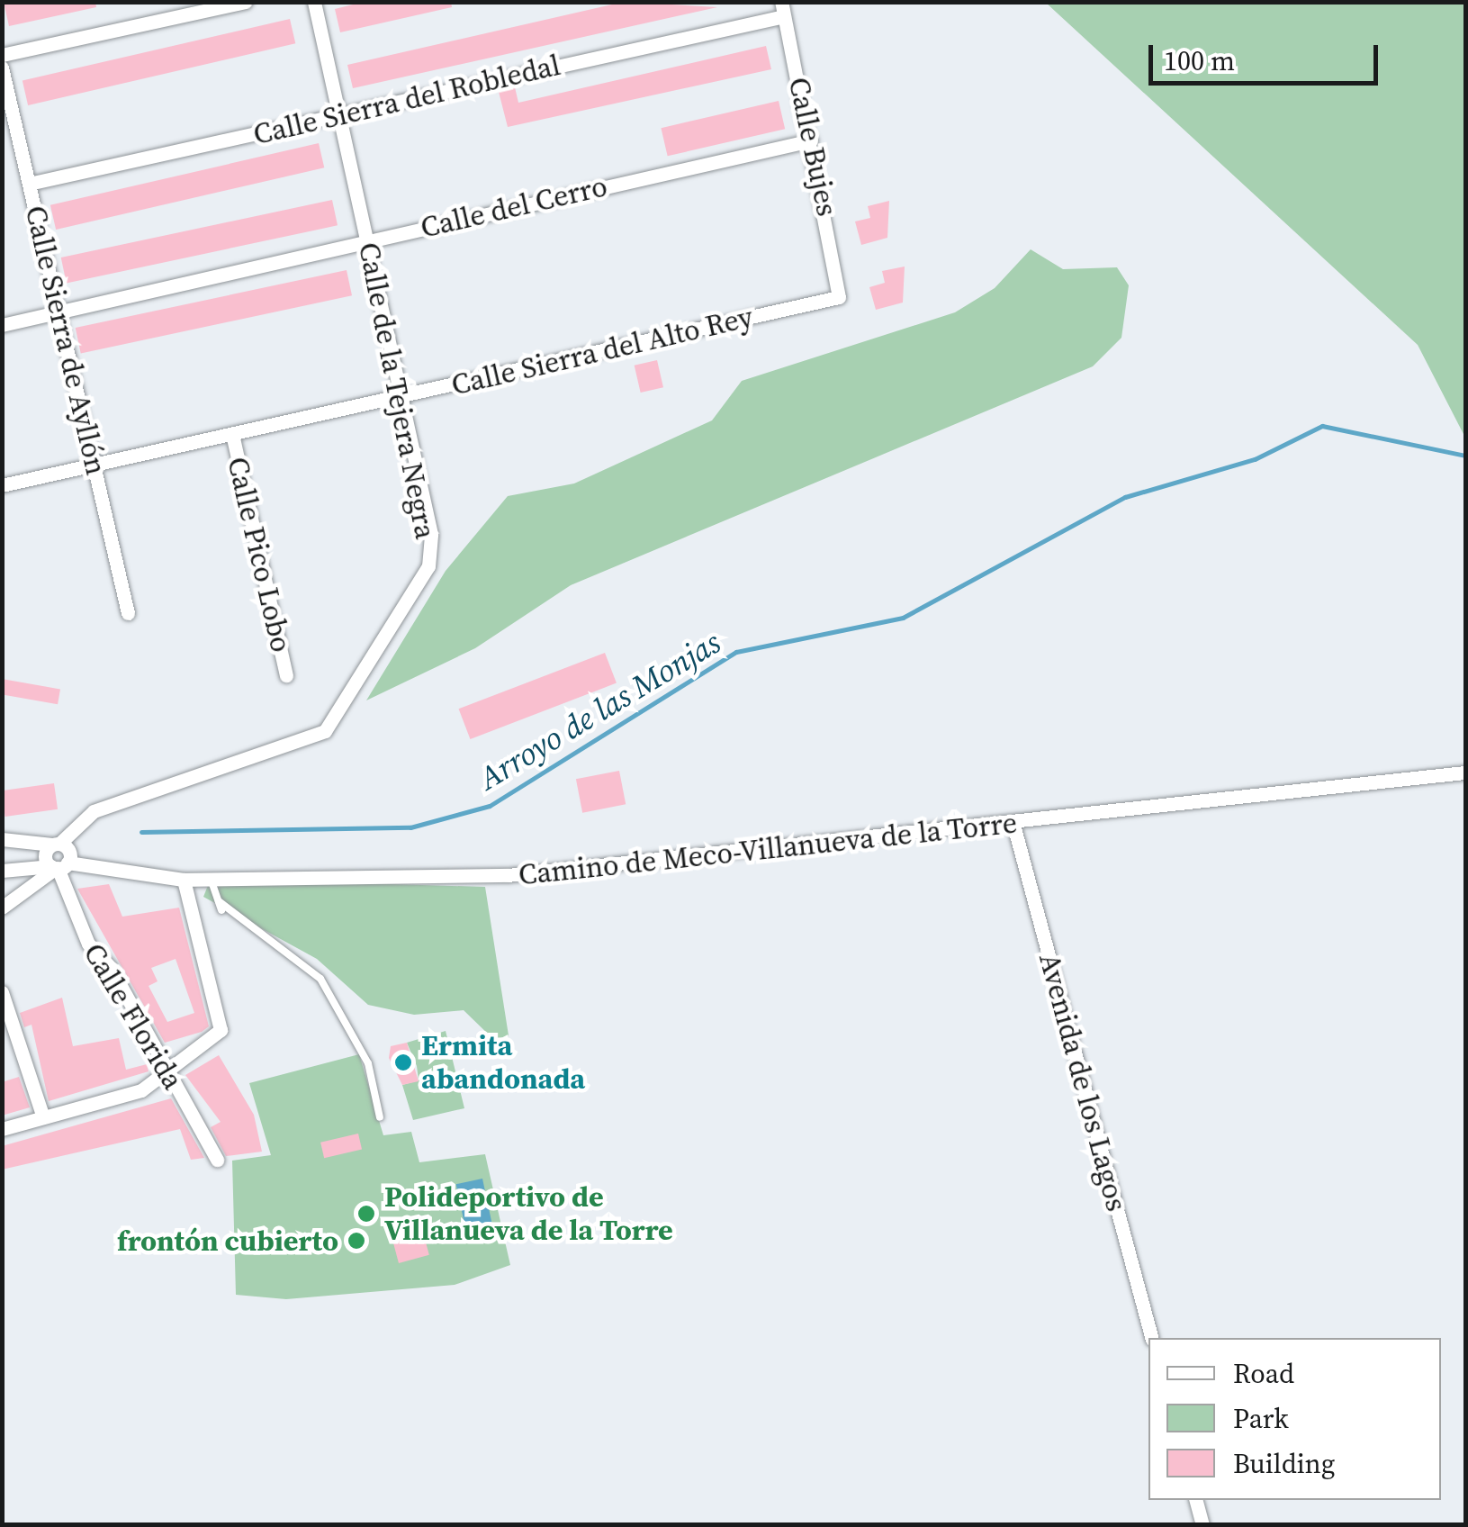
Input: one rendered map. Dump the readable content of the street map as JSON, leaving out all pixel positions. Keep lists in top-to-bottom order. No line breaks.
{"streets":{"street":["Calle Sierra del Robledal","Calle Bujes","Calle del Cerro","Calle Sierra de Ayllón","Calle Sierra del Alto Rey","Calle de la Tejera Negra","Calle Pico Lobo","Camino de Meco-Villanueva de la Torre","Calle Florida","Avenida de los Lagos"]},"crossings":[["Calle Sierra del Robledal","Calle Bujes"],["Calle Sierra del Robledal","Calle Sierra de Ayllón"],["Calle Sierra del Robledal","Calle de la Tejera Negra"],["Calle Bujes","Calle del Cerro"],["Calle Bujes","Calle Sierra del Alto Rey"],["Calle del Cerro","Calle Sierra de Ayllón"],["Calle del Cerro","Calle de la Tejera Negra"],["Calle Sierra de Ayllón","Calle Sierra del Alto Rey"],["Calle Sierra del Alto Rey","Calle de la Tejera Negra"],["Calle Sierra del Alto Rey","Calle Pico Lobo"],["Calle de la Tejera Negra","Calle Florida"],["Camino de Meco-Villanueva de la Torre","Calle Florida"],["Camino de Meco-Villanueva de la Torre","Avenida de los Lagos"]],"water":["Arroyo de las Monjas"],"places":["Ermita abandonada","Polideportivo de Villanueva de la Torre","frontón cubierto"],"legend":["Road","Park","Building"],"scale_bar":"100 m"}
